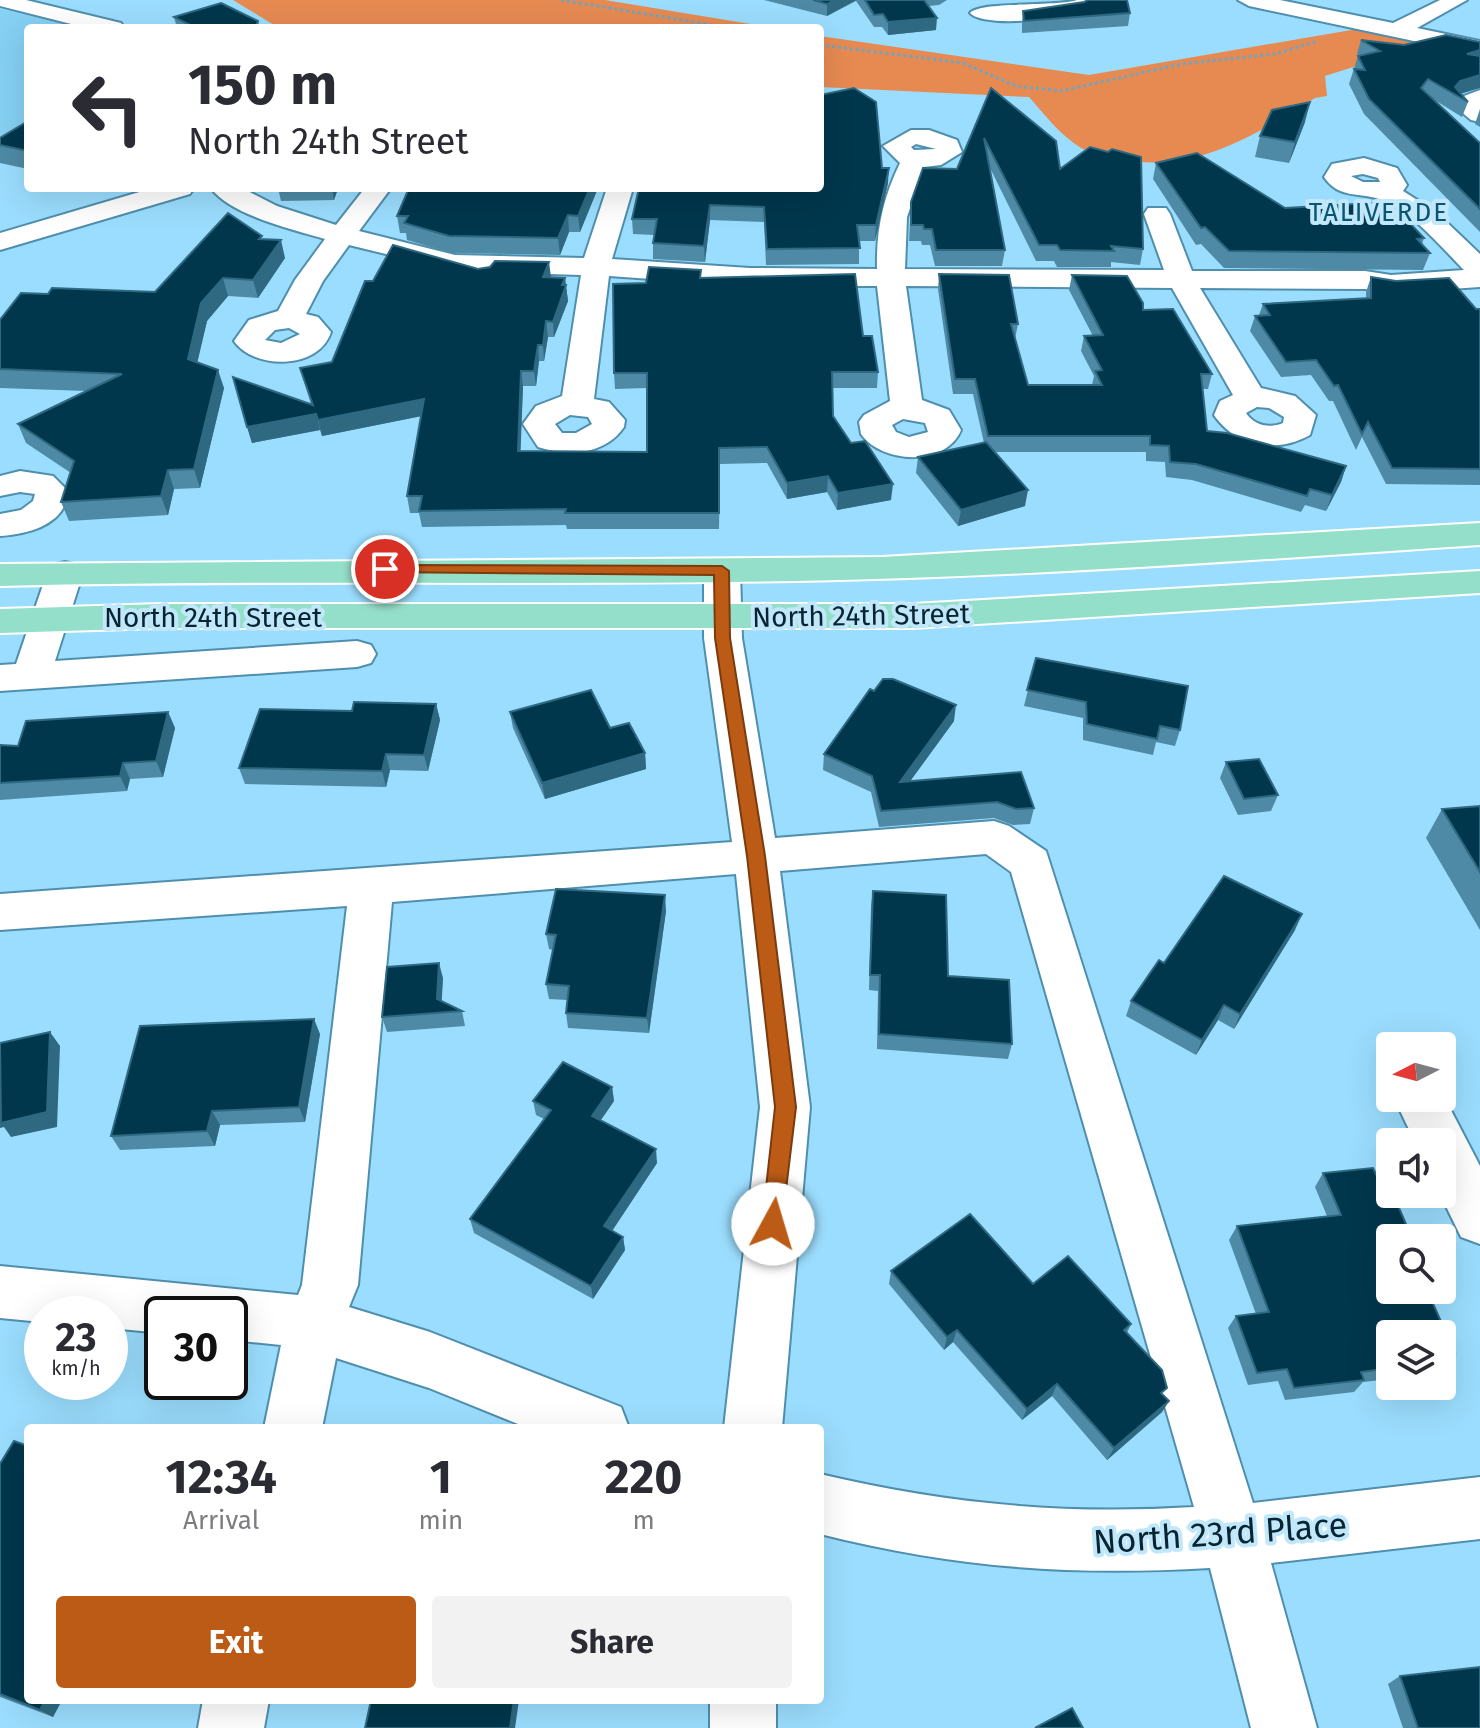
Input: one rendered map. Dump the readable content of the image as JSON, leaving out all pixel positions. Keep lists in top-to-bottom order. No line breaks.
{"streets":{"main road":["North 24th Street"],"street":["North 23rd Place"]},"districts":["TALIVERDE"],"north":"left","page":{"turn":["150 m","North 24th Street"],"speed":"23 km/h","limit":"30","eta":["12:34","Arrival","1","min","220","m"],"buttons":["Exit","Share"]}}
